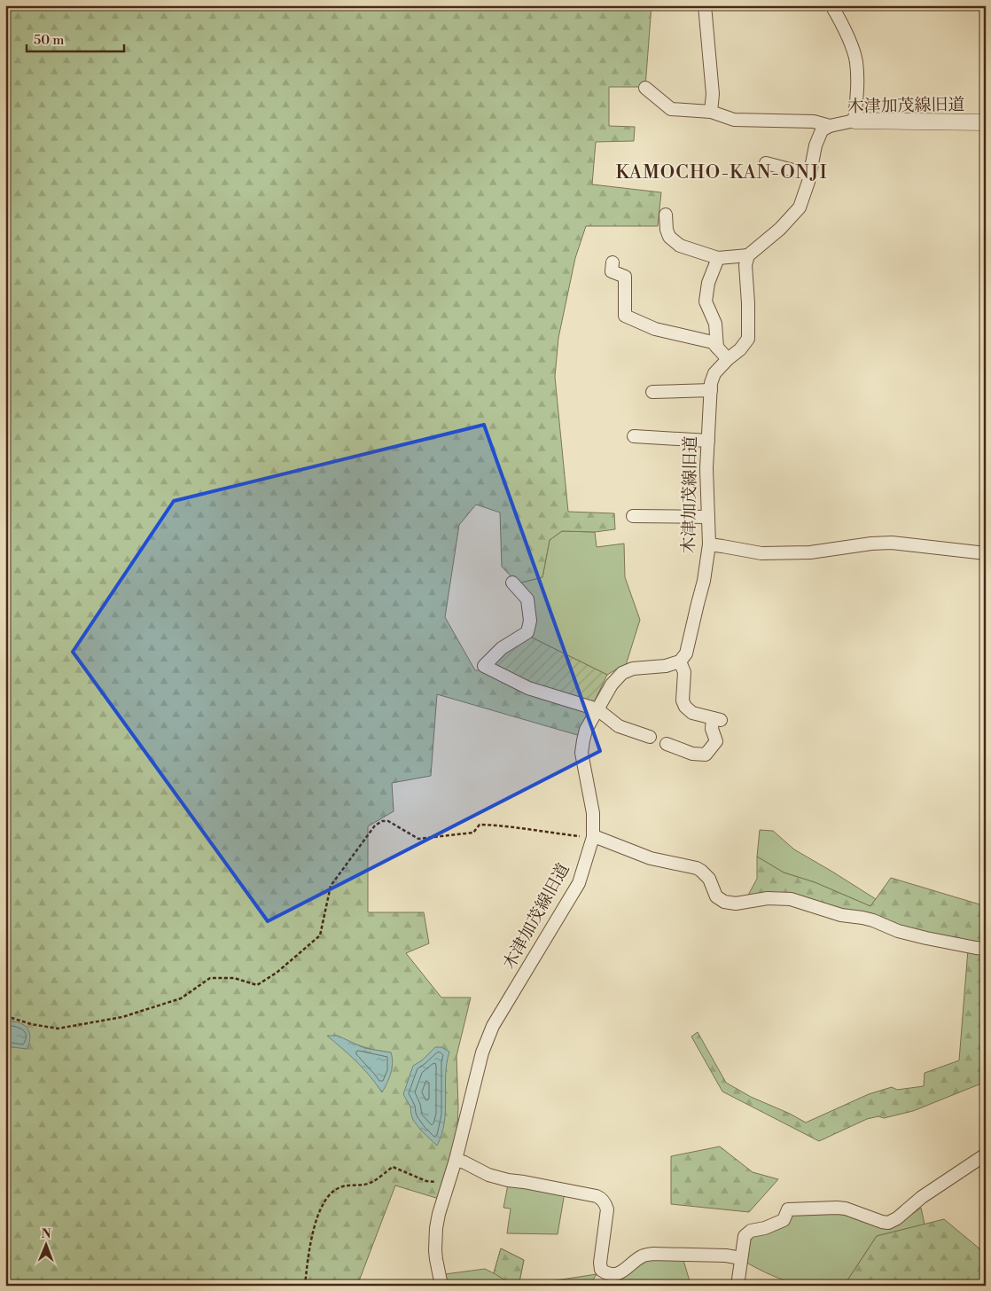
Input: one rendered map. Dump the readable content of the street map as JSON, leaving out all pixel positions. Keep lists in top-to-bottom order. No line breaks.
{"streets":{"street":["木津加茂線旧道"]},"districts":["KAMOCHO-KAN-ONJI"],"scale_bar":"50 m","north":"top"}
